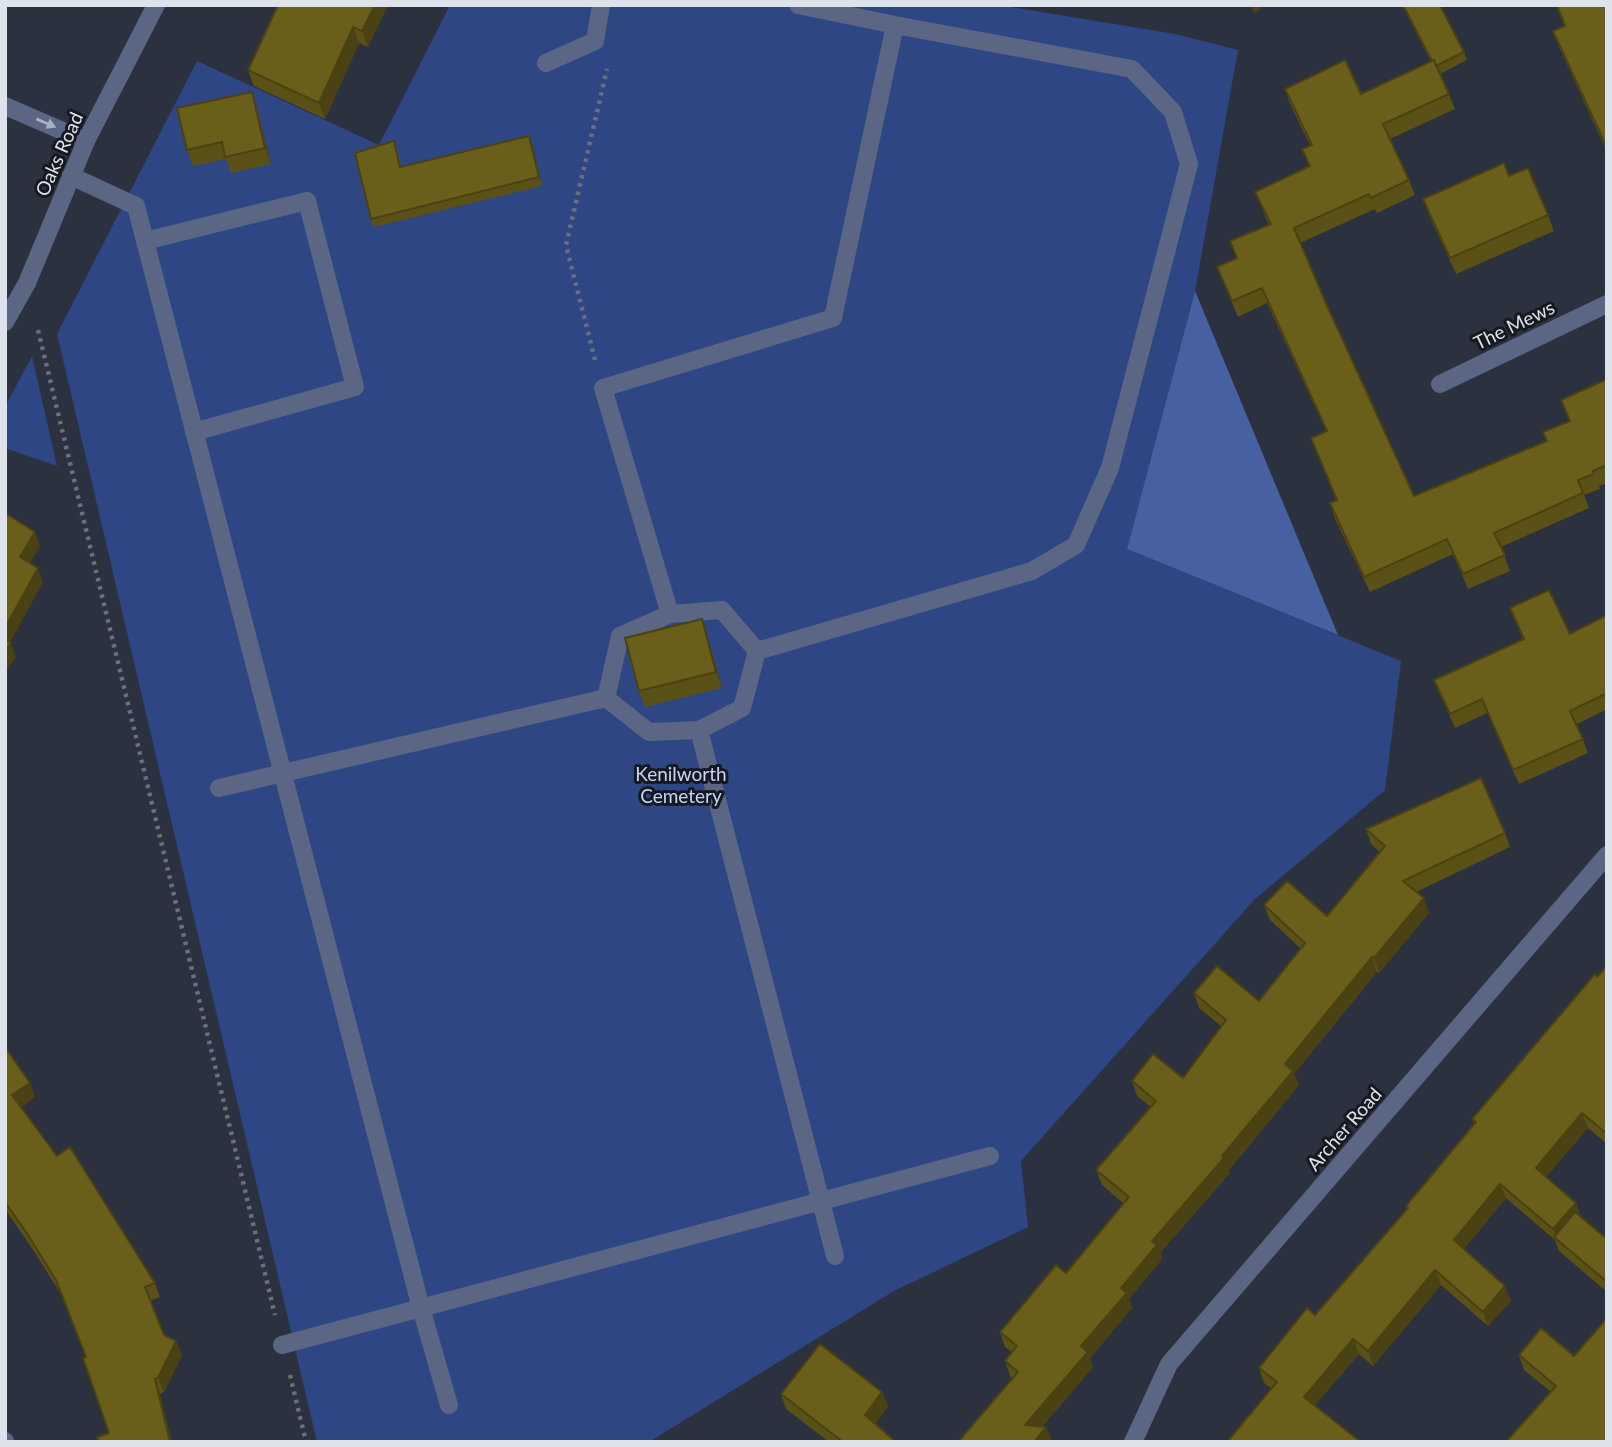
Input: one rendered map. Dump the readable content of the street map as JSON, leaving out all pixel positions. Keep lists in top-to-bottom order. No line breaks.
{"streets":{"street":["Oaks Road","The Mews","Archer Road"]},"parks":["Kenilworth Cemetery"]}
